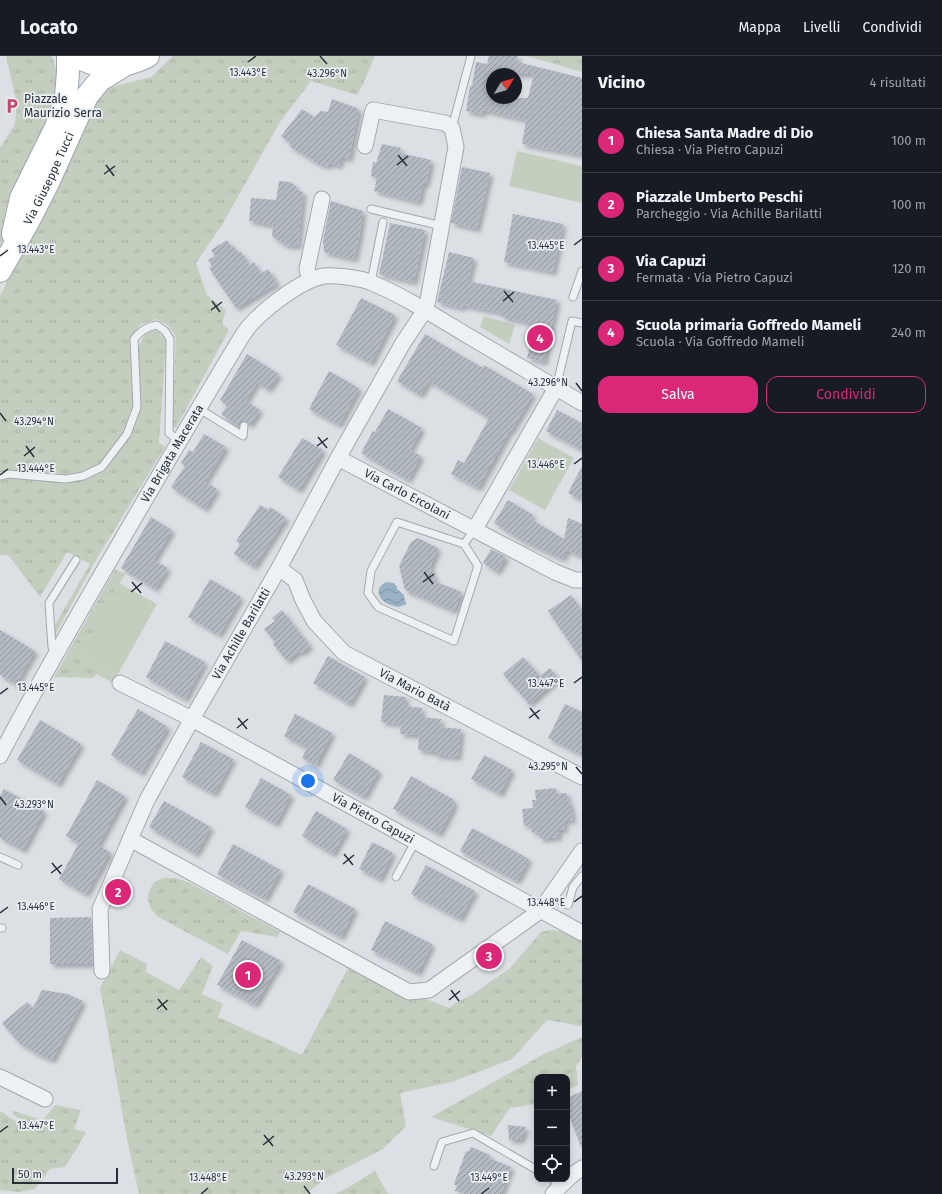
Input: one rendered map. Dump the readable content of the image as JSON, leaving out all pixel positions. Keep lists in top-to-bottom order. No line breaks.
{"streets":{"main road":["Via Giuseppe Tucci"],"street":["Via Brigata Macerata","Via Carlo Ercolani","Via Achille Barilatti","Via Mario Batà","Via Pietro Capuzi"]},"crossings":[["Via Brigata Macerata","Via Achille Barilatti"],["Via Carlo Ercolani","Via Achille Barilatti"],["Via Achille Barilatti","Via Mario Batà"],["Via Achille Barilatti","Via Pietro Capuzi"]],"places":{"parking":["Piazzale Maurizio Serra"]},"scale_bar":"50 m","north":"top right","page":{"header":"Locato","nav":["Mappa","Livelli","Condividi"],"heading":["Vicino","4 risultati"],"list":[{"mark":"1","name":"Chiesa Santa Madre di Dio","note":"Chiesa · Via Pietro Capuzi","value":"100 m"},{"mark":"2","name":"Piazzale Umberto Peschi","note":"Parcheggio · Via Achille Barilatti","value":"100 m"},{"mark":"3","name":"Via Capuzi","note":"Fermata · Via Pietro Capuzi","value":"120 m"},{"mark":"4","name":"Scuola primaria Goffredo Mameli","note":"Scuola · Via Goffredo Mameli","value":"240 m"}],"pins":["4","2","3","1"],"buttons":["Salva","Condividi"],"map_buttons":["+","−"],"scale":"50 m"},"coordinates":["13.443°E","43.296°N","13.445°E","43.294°N","13.446°E","13.444°E","13.447°E","43.295°N","43.293°N","13.448°E","13.449°E"]}
